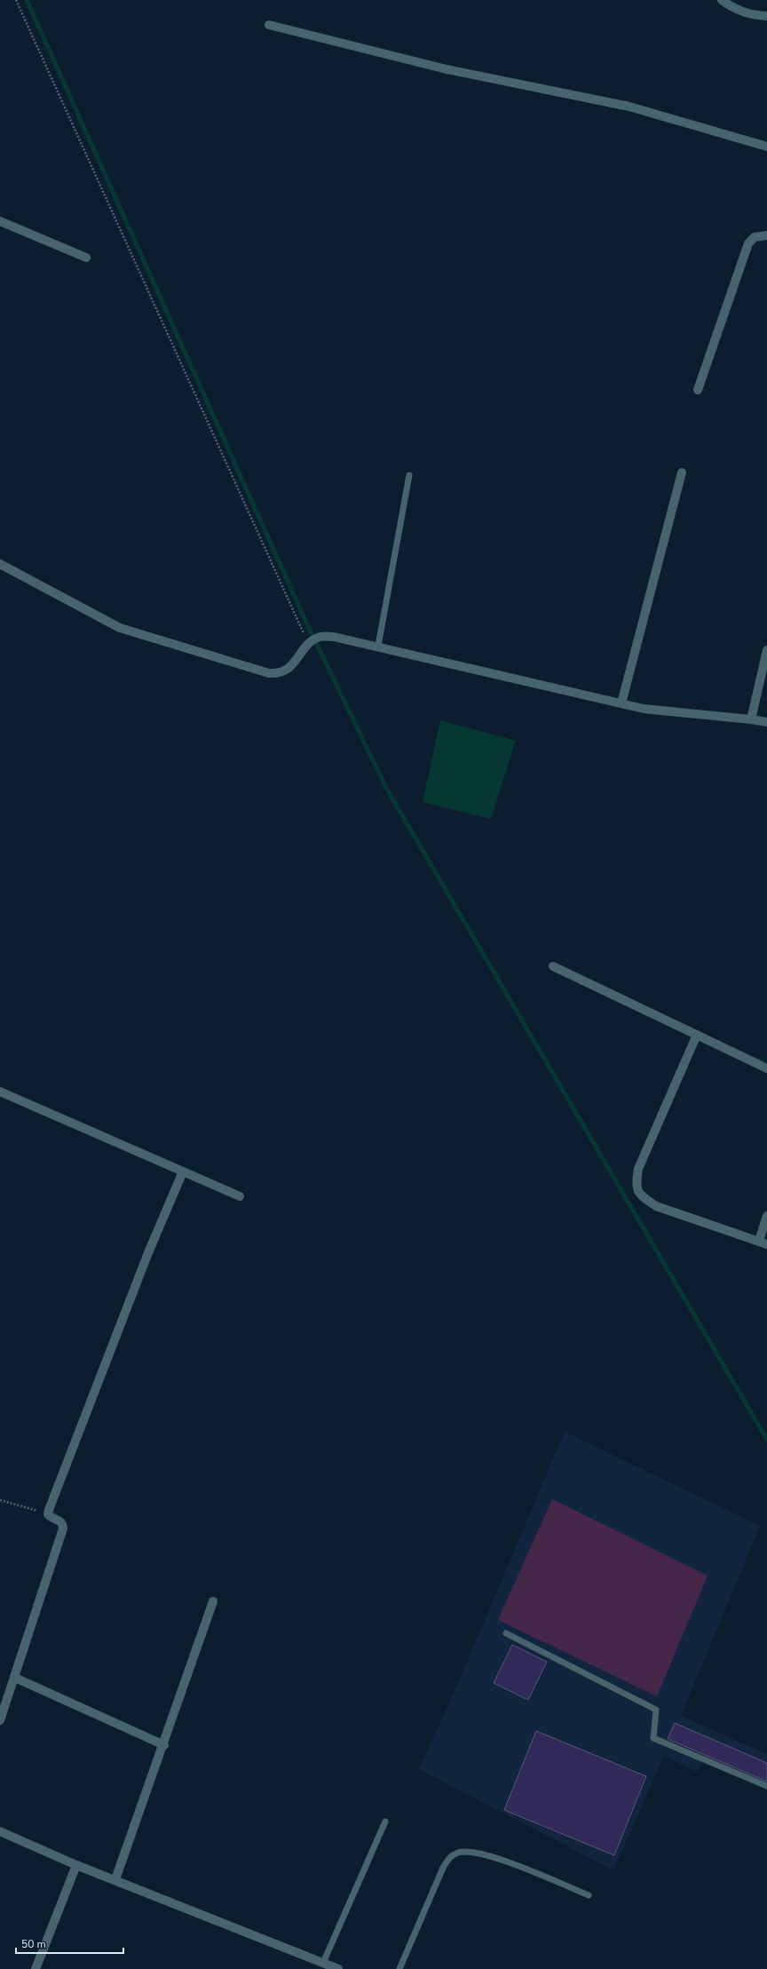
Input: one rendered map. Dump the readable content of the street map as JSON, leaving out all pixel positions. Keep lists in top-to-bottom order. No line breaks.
{"scale_bar":"50 m"}
